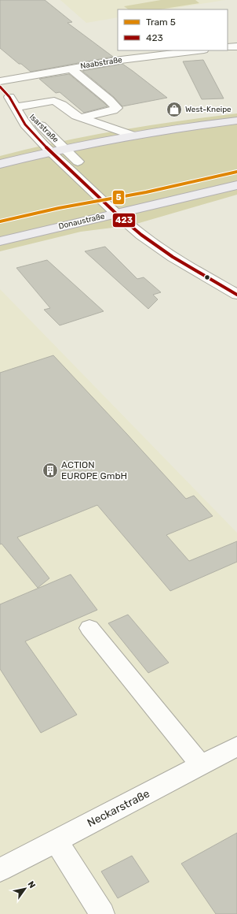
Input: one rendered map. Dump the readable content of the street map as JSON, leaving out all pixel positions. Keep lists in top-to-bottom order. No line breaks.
{"streets":{"main road":["Donaustraße"],"street":["Naabstraße","Isarstraße","Neckarstraße"]},"crossings":[["Isarstraße","Donaustraße"]],"places":{"shop":["West-Kneipe"],"building":["ACTION EUROPE GmbH"]},"lines":["transit line 423","tram line 5"],"legend":["Tram 5","423"],"north":"top right"}
